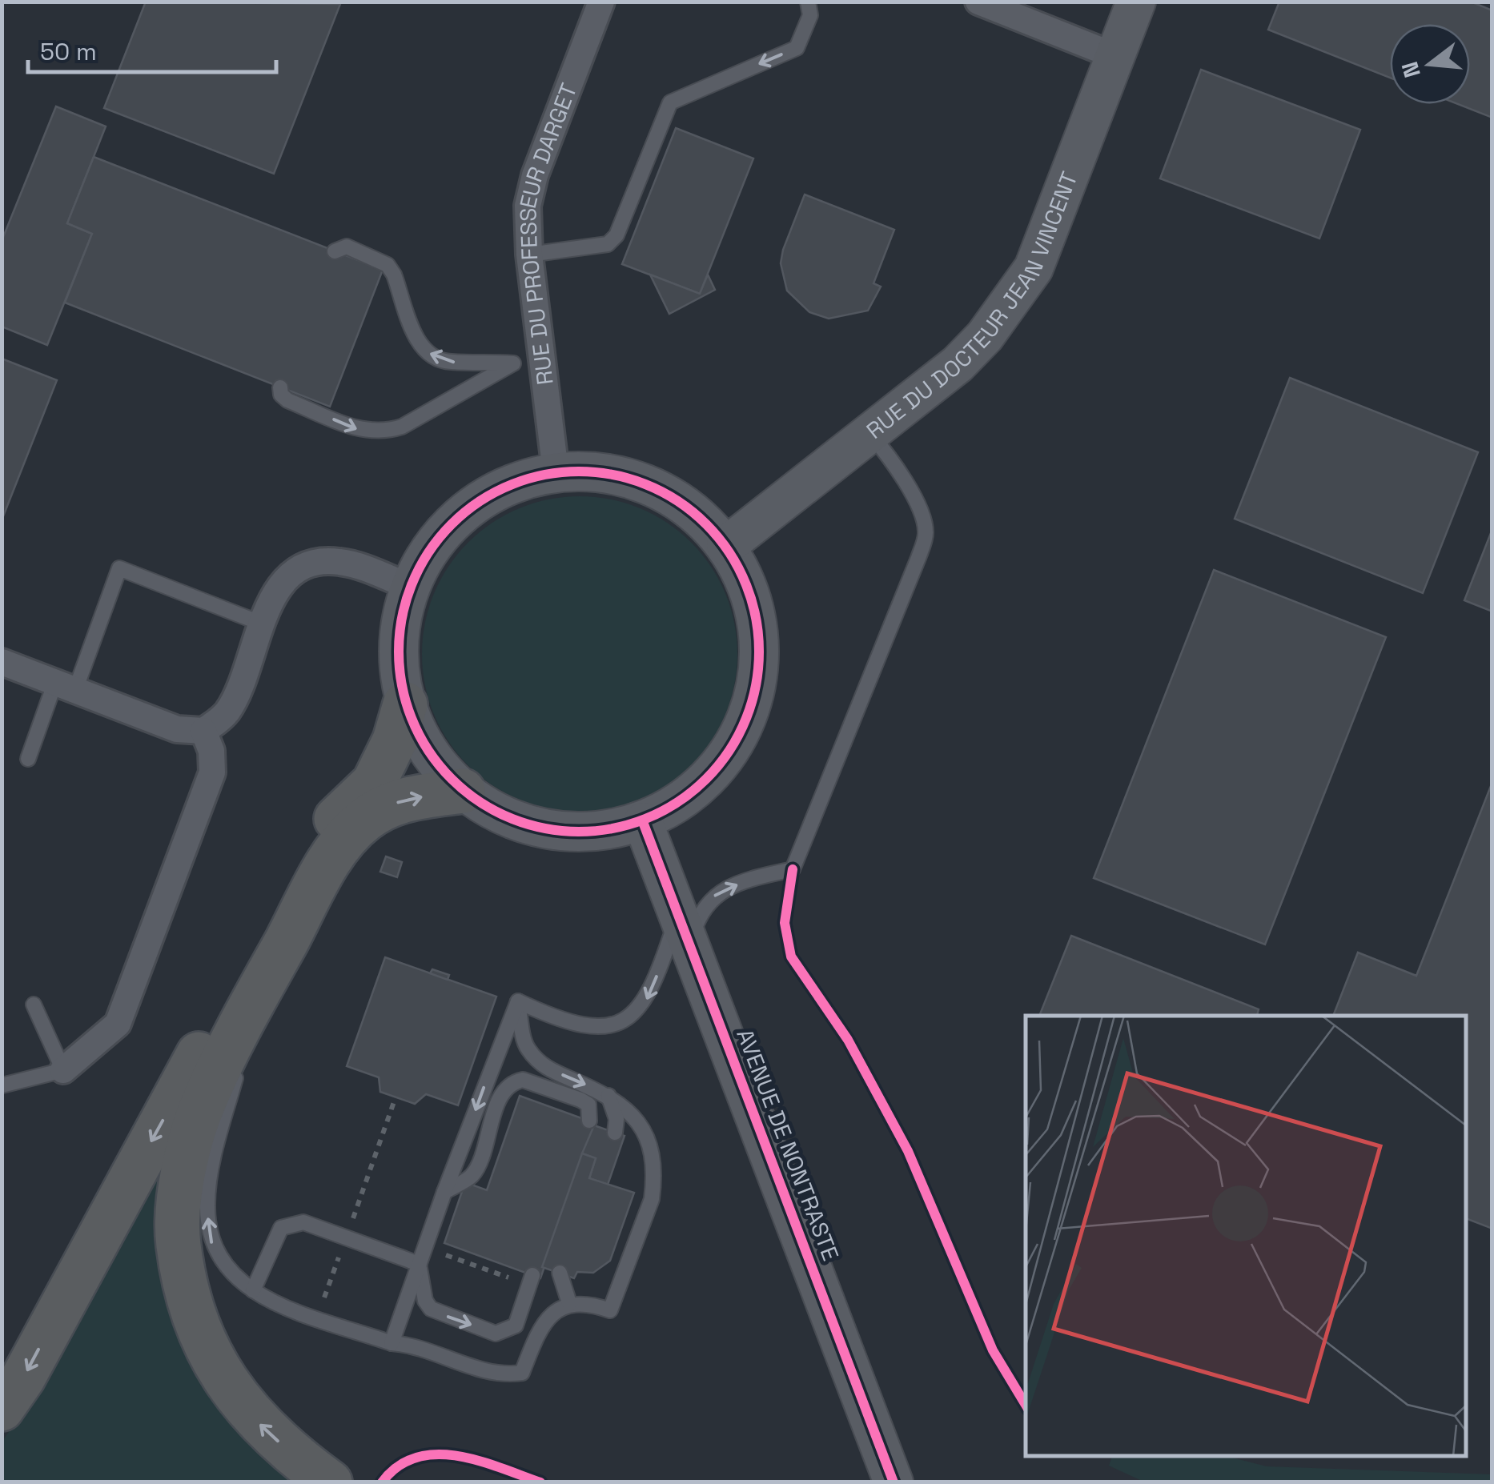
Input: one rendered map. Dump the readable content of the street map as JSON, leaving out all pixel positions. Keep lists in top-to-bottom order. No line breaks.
{"streets":{"street":["RUE DU PROFESSEUR DARGET","RUE DU DOCTEUR JEAN VINCENT","AVENUE DE NONTRASTE"]},"scale_bar":"50 m","north":"left"}
